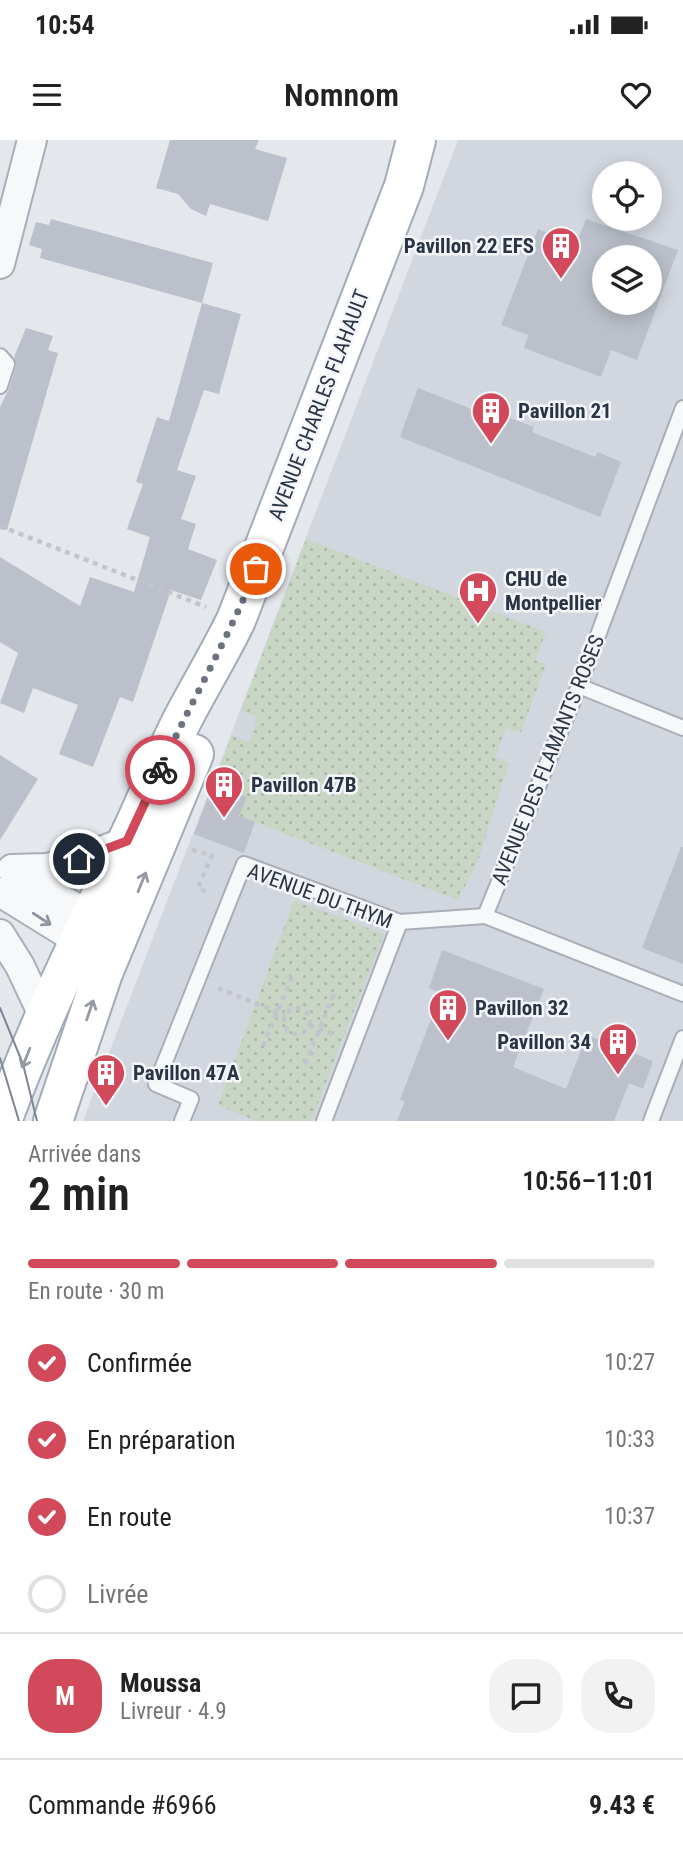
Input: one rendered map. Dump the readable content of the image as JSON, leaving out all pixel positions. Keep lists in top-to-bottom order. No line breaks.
{"streets":{"main road":["AVENUE CHARLES FLAHAULT"],"lane":["AVENUE DES FLAMANTS ROSES","AVENUE DU THYM"]},"places":{"building":["Pavillon 22 EFS","Pavillon 21","Pavillon 47B","Pavillon 32","Pavillon 34","Pavillon 47A"],"hospital":["CHU de Montpellier"]},"page":{"status":"10:54","header":"Nomnom","heading":["2 min","Arrivée dans","10:56–11:01"],"panel":["Moussa","Livreur · 4.9","Commande #6966","9.43 €"],"bar":"En route · 30 m","list":[["Confirmée","10:27"],["En préparation","10:33"],["En route","10:37"],"Livrée"],"round":"M"}}
